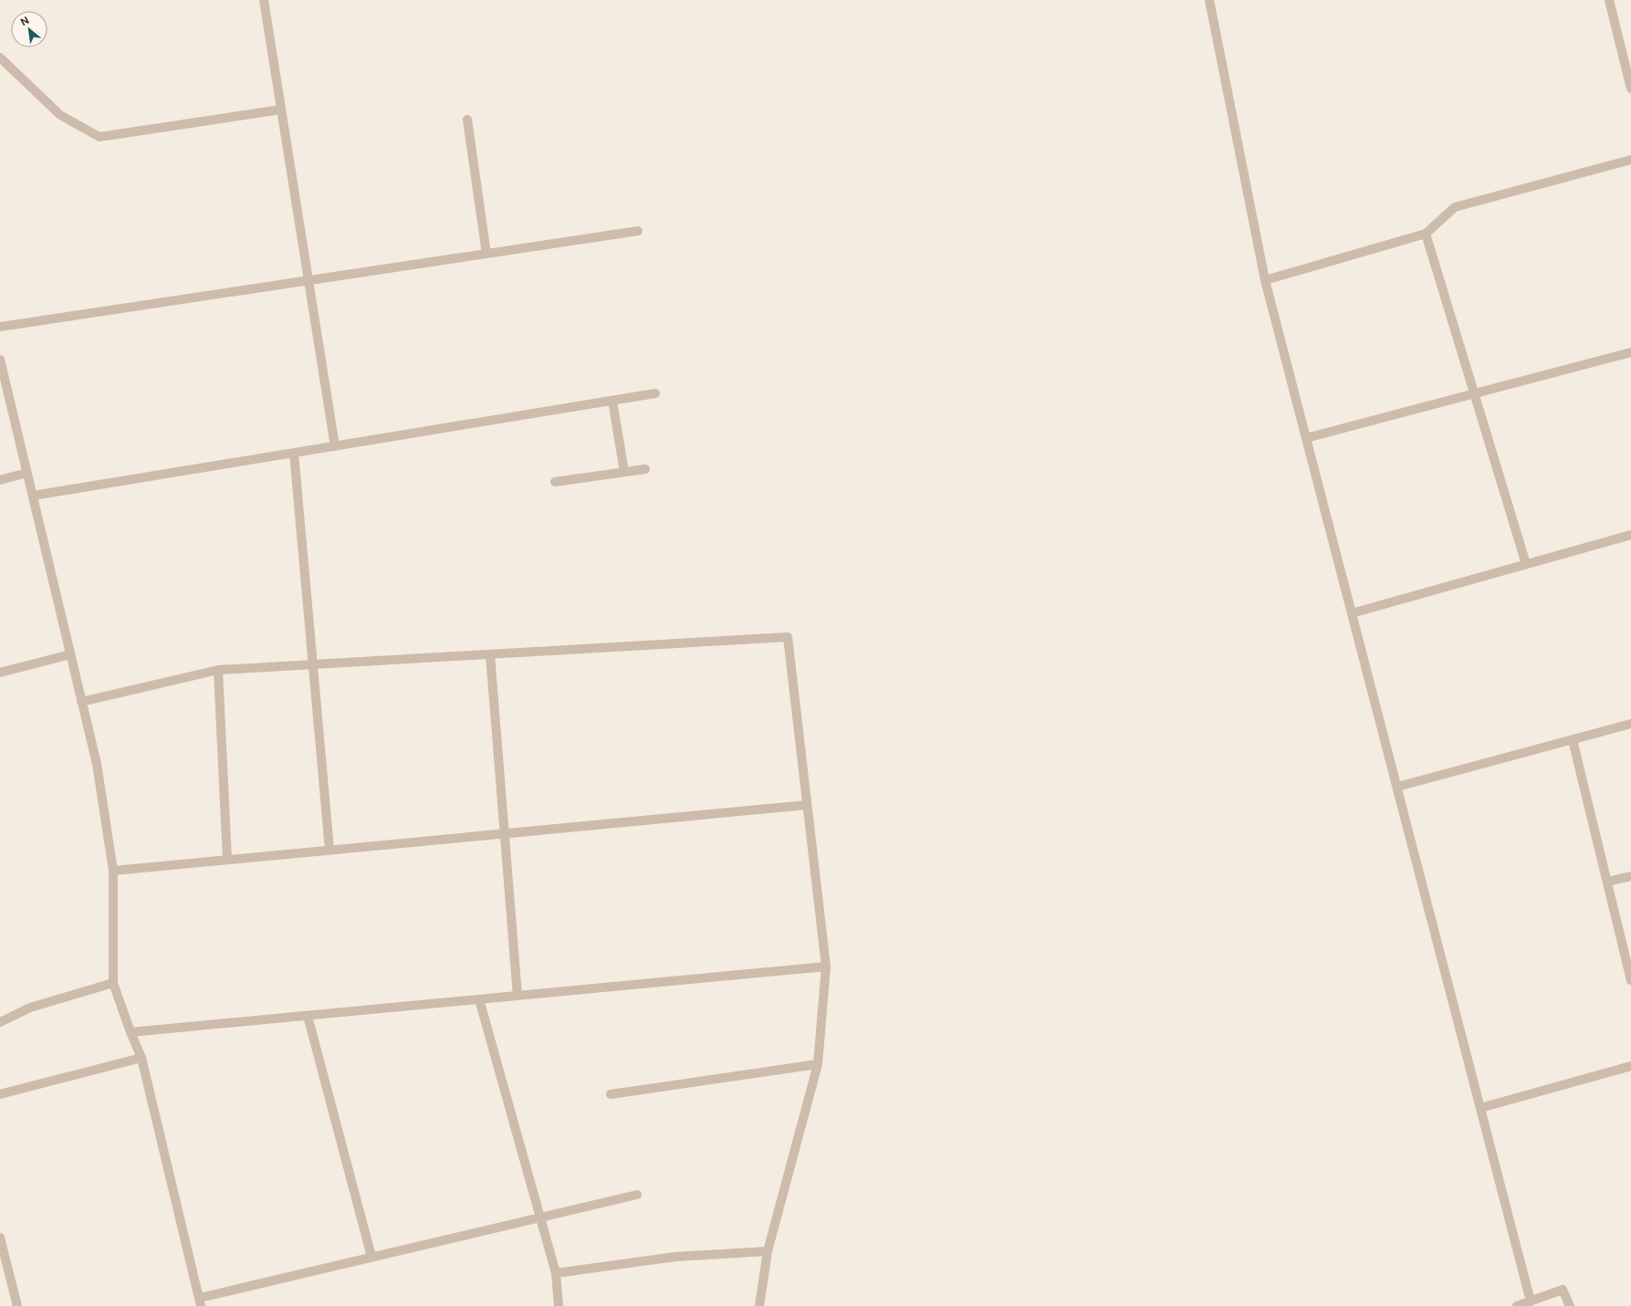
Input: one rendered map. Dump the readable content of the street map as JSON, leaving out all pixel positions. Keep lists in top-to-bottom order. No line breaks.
{"north":"top left"}
